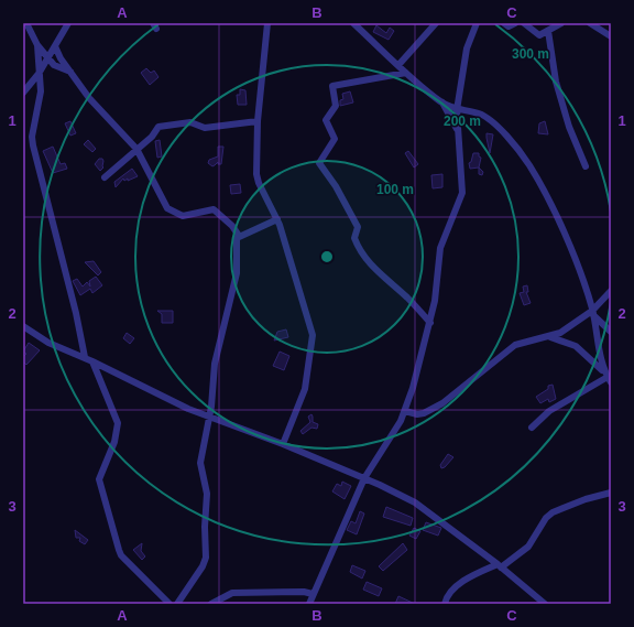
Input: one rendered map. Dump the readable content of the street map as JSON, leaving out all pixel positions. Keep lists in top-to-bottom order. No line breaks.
{"grid":{"columns":["A","B","C"],"rows":["1","2","3"]},"rings":["300 m","200 m","100 m"]}
